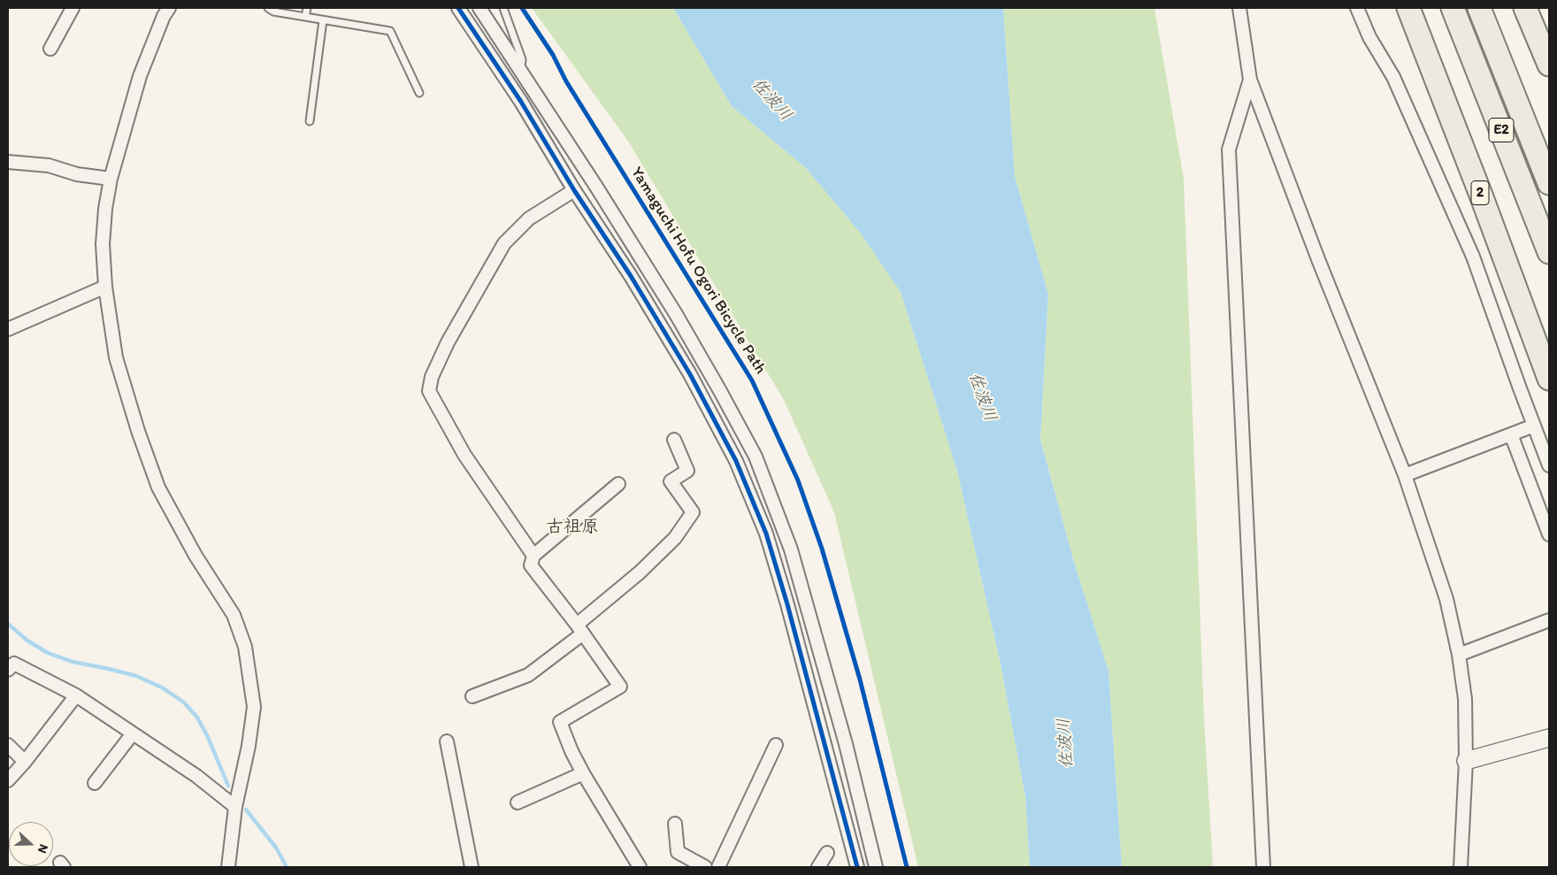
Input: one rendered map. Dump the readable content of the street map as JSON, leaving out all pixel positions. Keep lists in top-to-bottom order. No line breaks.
{"streets":{"highway":["E2","2"],"cycle path":["Yamaguchi Hofu Ogori Bicycle Path"]},"districts":["古祖原"],"water":["佐波川"],"north":"right"}
